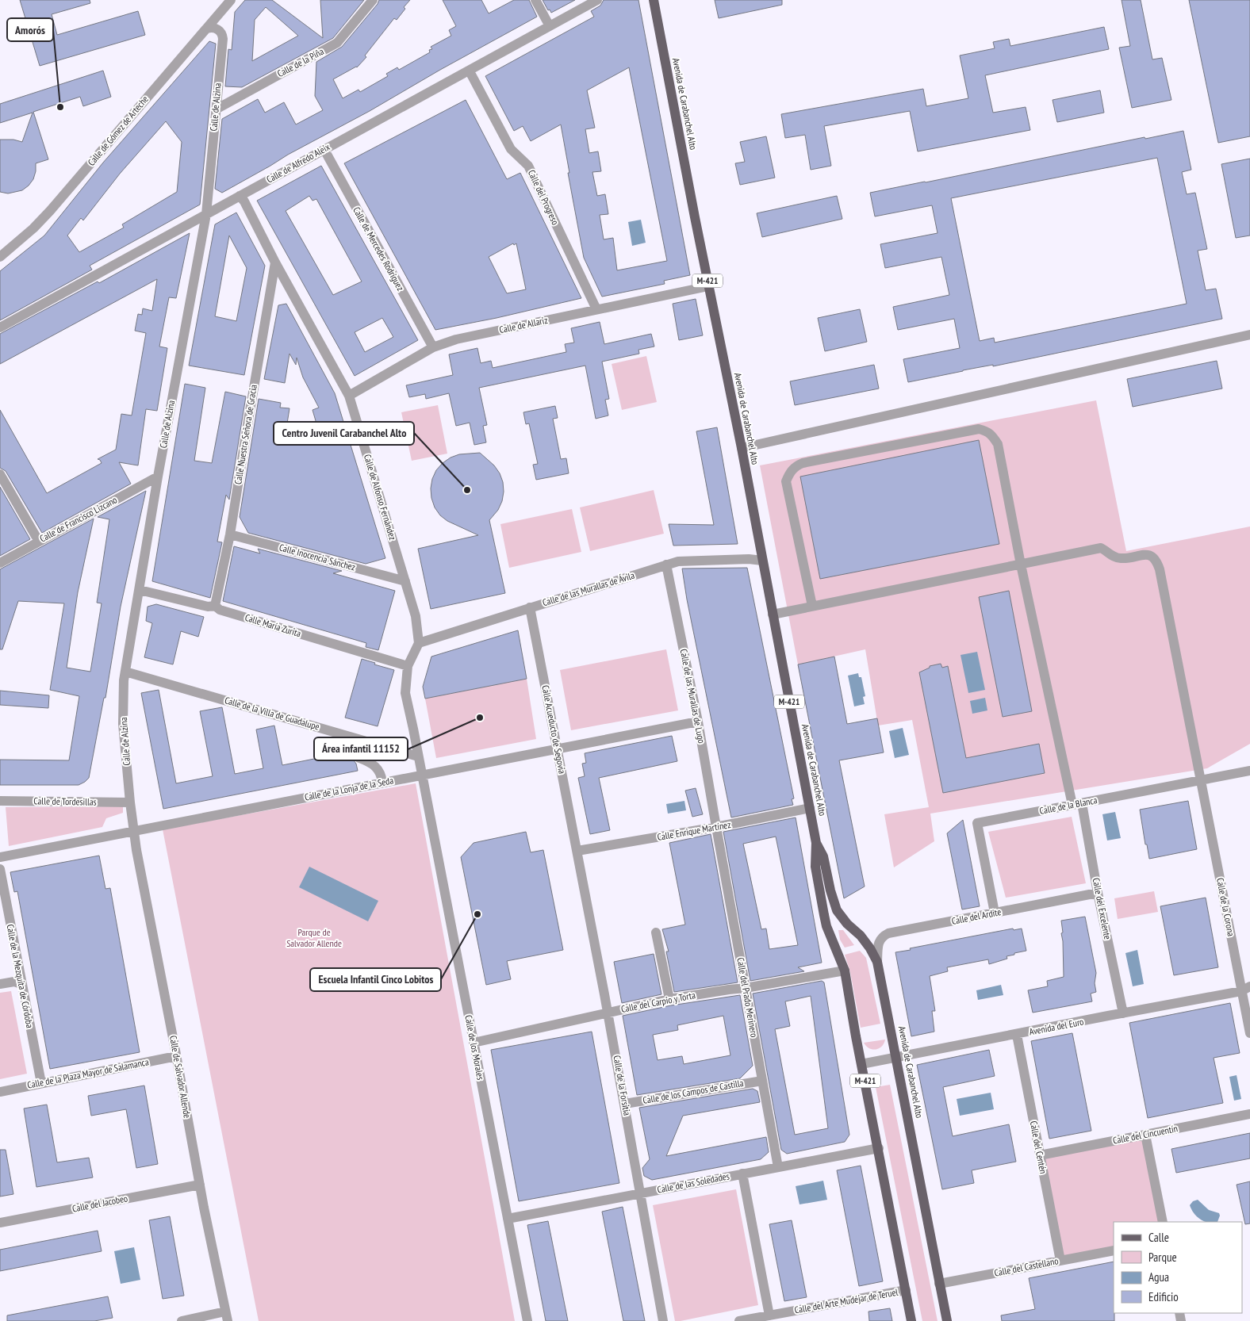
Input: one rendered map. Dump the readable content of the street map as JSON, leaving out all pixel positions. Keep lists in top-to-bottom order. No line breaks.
{"streets":{"main road":["Avenida de Carabanchel Alto","M-421"],"street":["Calle de la Piña","Calle de Alzina","Calle de Gómez de Arteche","Calle de Alfredo Aleix","Calle del Progreso","Calle de Mercedes Rodríguez","Calle de Allariz","Calle Nuestra Señora de Gracia","Calle de Alfonso Fernández","Calle de Francisco Lizcano","Calle Inocencia Sánchez","Calle de las Murallas de Ávila","Calle María Zurita","Calle de las Murallas de Lugo","Calle de la Villa de Guadalupe","Calle Acueducto de Segovia","Calle de la Lonja de la Seda","Calle de Tordesillas","Calle de la Blanca","Calle Enrique Martínez","Calle de la Corona","Calle del Excelente","Calle del Ardite","Calle de la Mezquita de Córdoba","Calle del Prado Merinero","Calle del Carpio y Torta","Avenida del Euro","Calle de los Morales","Calle de la Plaza Mayor de Salamanca","Calle de Salvador Allende","Calle de la Forsitia","Calle de los Campos de Castilla","Calle del Cincuentín","Calle del Centén","Calle de las Soledades","Calle del Jacobeo","Calle del Castellano","Calle del Arte Mudéjar de Teruel"]},"crossings":[["Calle de la Piña","Calle de Alzina"],["Avenida de Carabanchel Alto","Calle de Allariz"],["Avenida de Carabanchel Alto","Calle de las Murallas de Ávila"],["Avenida de Carabanchel Alto","Calle Enrique Martínez"],["Avenida de Carabanchel Alto","Calle del Ardite"],["Avenida de Carabanchel Alto","Calle del Carpio y Torta"],["Avenida de Carabanchel Alto","Avenida del Euro"],["Avenida de Carabanchel Alto","Calle de las Soledades"],["Avenida de Carabanchel Alto","Calle del Castellano"],["Avenida de Carabanchel Alto","Calle del Arte Mudéjar de Teruel"],["Calle de Alzina","Calle de Gómez de Arteche"],["Calle de Alzina","Calle de Alfredo Aleix"],["Calle de Alzina","Calle de Francisco Lizcano"],["Calle de Alzina","Calle María Zurita"],["Calle de Alzina","Calle de la Villa de Guadalupe"],["Calle de Alzina","Calle de la Lonja de la Seda"],["Calle de Alzina","Calle de Tordesillas"],["Calle de Alzina","Calle de Salvador Allende"],["Calle de Alfredo Aleix","Calle del Progreso"],["Calle de Alfredo Aleix","Calle de Mercedes Rodríguez"],["Calle de Alfredo Aleix","Calle de Alfonso Fernández"],["Calle del Progreso","Calle de Allariz"],["Calle de Mercedes Rodríguez","Calle de Allariz"],["Calle de Allariz","Calle de Alfonso Fernández"],["Calle Nuestra Señora de Gracia","Calle de Alfonso Fernández"],["Calle Nuestra Señora de Gracia","Calle Inocencia Sánchez"],["Calle Nuestra Señora de Gracia","Calle María Zurita"],["Calle de Alfonso Fernández","Calle Inocencia Sánchez"],["Calle de Alfonso Fernández","Calle de las Murallas de Ávila"],["Calle de las Murallas de Ávila","Calle de las Murallas de Lugo"],["Calle de las Murallas de Ávila","Calle Acueducto de Segovia"],["Calle de las Murallas de Lugo","Calle de la Lonja de la Seda"],["Calle de las Murallas de Lugo","Calle Enrique Martínez"],["Calle de las Murallas de Lugo","Calle del Prado Merinero"],["Calle Acueducto de Segovia","Calle de la Lonja de la Seda"],["Calle Acueducto de Segovia","Calle Enrique Martínez"],["Calle Acueducto de Segovia","Calle de la Forsitia"],["Calle de la Lonja de la Seda","Calle de los Morales"],["Calle de la Lonja de la Seda","Calle de Salvador Allende"],["Calle de la Blanca","Calle de la Corona"],["Calle de la Blanca","Calle del Excelente"],["Calle de la Blanca","Calle del Ardite"],["Calle Enrique Martínez","Calle del Prado Merinero"],["Calle Enrique Martínez","Calle de la Forsitia"],["Calle de la Corona","Calle del Excelente"],["Calle de la Corona","Avenida del Euro"],["Calle del Excelente","Calle del Ardite"],["Calle del Excelente","Avenida del Euro"],["Calle de la Mezquita de Córdoba","Calle de la Plaza Mayor de Salamanca"],["Calle del Prado Merinero","Calle del Carpio y Torta"],["Calle del Prado Merinero","Calle de los Campos de Castilla"],["Calle del Prado Merinero","Calle de las Soledades"],["Calle del Carpio y Torta","Calle de los Morales"],["Calle del Carpio y Torta","Calle de la Forsitia"],["Avenida del Euro","Calle del Centén"],["Calle de los Morales","Calle de las Soledades"],["Calle de la Plaza Mayor de Salamanca","Calle de Salvador Allende"],["Calle de Salvador Allende","Calle del Jacobeo"],["Calle de la Forsitia","Calle de los Campos de Castilla"],["Calle de la Forsitia","Calle de las Soledades"],["Calle del Cincuentín","Calle del Centén"],["Calle del Centén","Calle del Castellano"]],"parks":["Parque de Salvador Allende"],"places":["Amorós","Centro Juvenil Carabanchel Alto","Área infantil 11152","Escuela Infantil Cinco Lobitos"],"legend":["Calle","Parque","Agua","Edificio"]}
